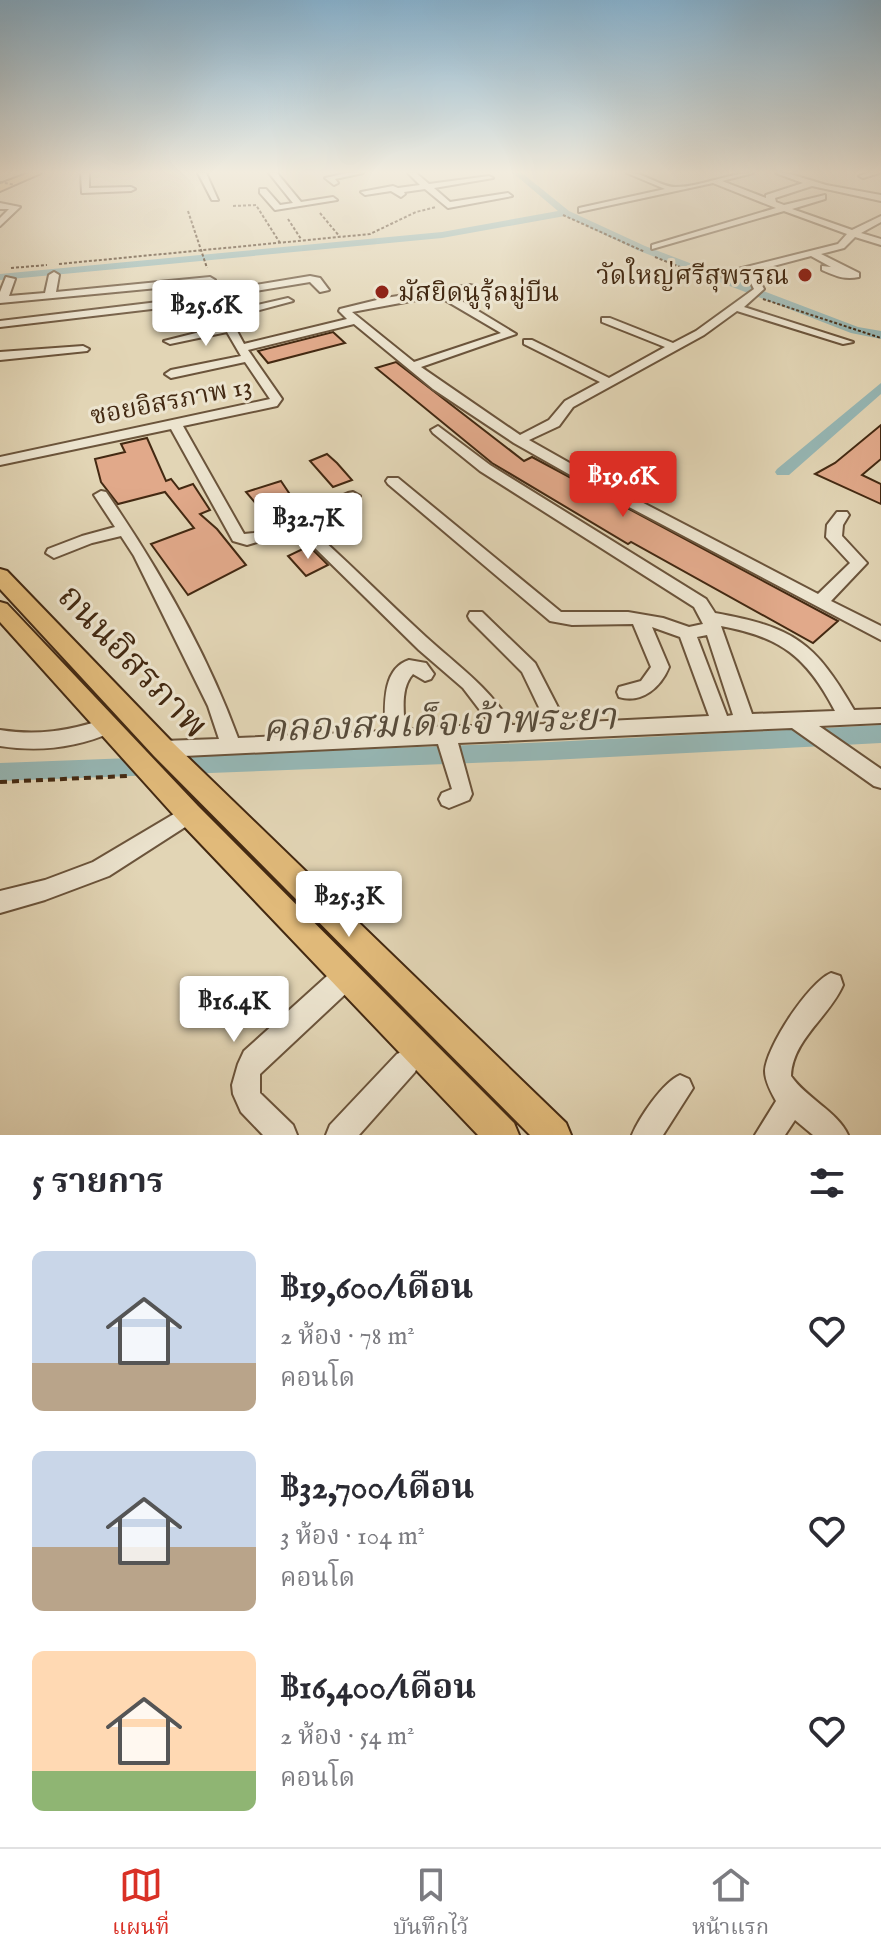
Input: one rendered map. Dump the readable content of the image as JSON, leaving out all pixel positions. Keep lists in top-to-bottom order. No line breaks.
{"streets":{"main road":["ถนนอิสรภาพ"],"street":["ซอยอิสรภาพ 13"]},"water":["คลองสมเด็จเจ้าพระยา"],"places":["วัดใหญ่ศรีสุพรรณ","มัสยิดนูรุ้ลมู่บีน"],"page":{"price":["฿25.6K","฿19.6K","฿32.7K","฿25.3K","฿16.4K"],"heading":"5 รายการ","list":[{"name":"฿19,600/เดือน","note":"2 ห้อง · 78 m² · คอนโด"},{"name":"฿32,700/เดือน","note":"3 ห้อง · 104 m² · คอนโด"},{"name":"฿16,400/เดือน","note":"2 ห้อง · 54 m² · คอนโด"}],"tabs":["แผนที่","บันทึกไว้","หน้าแรก"]}}
